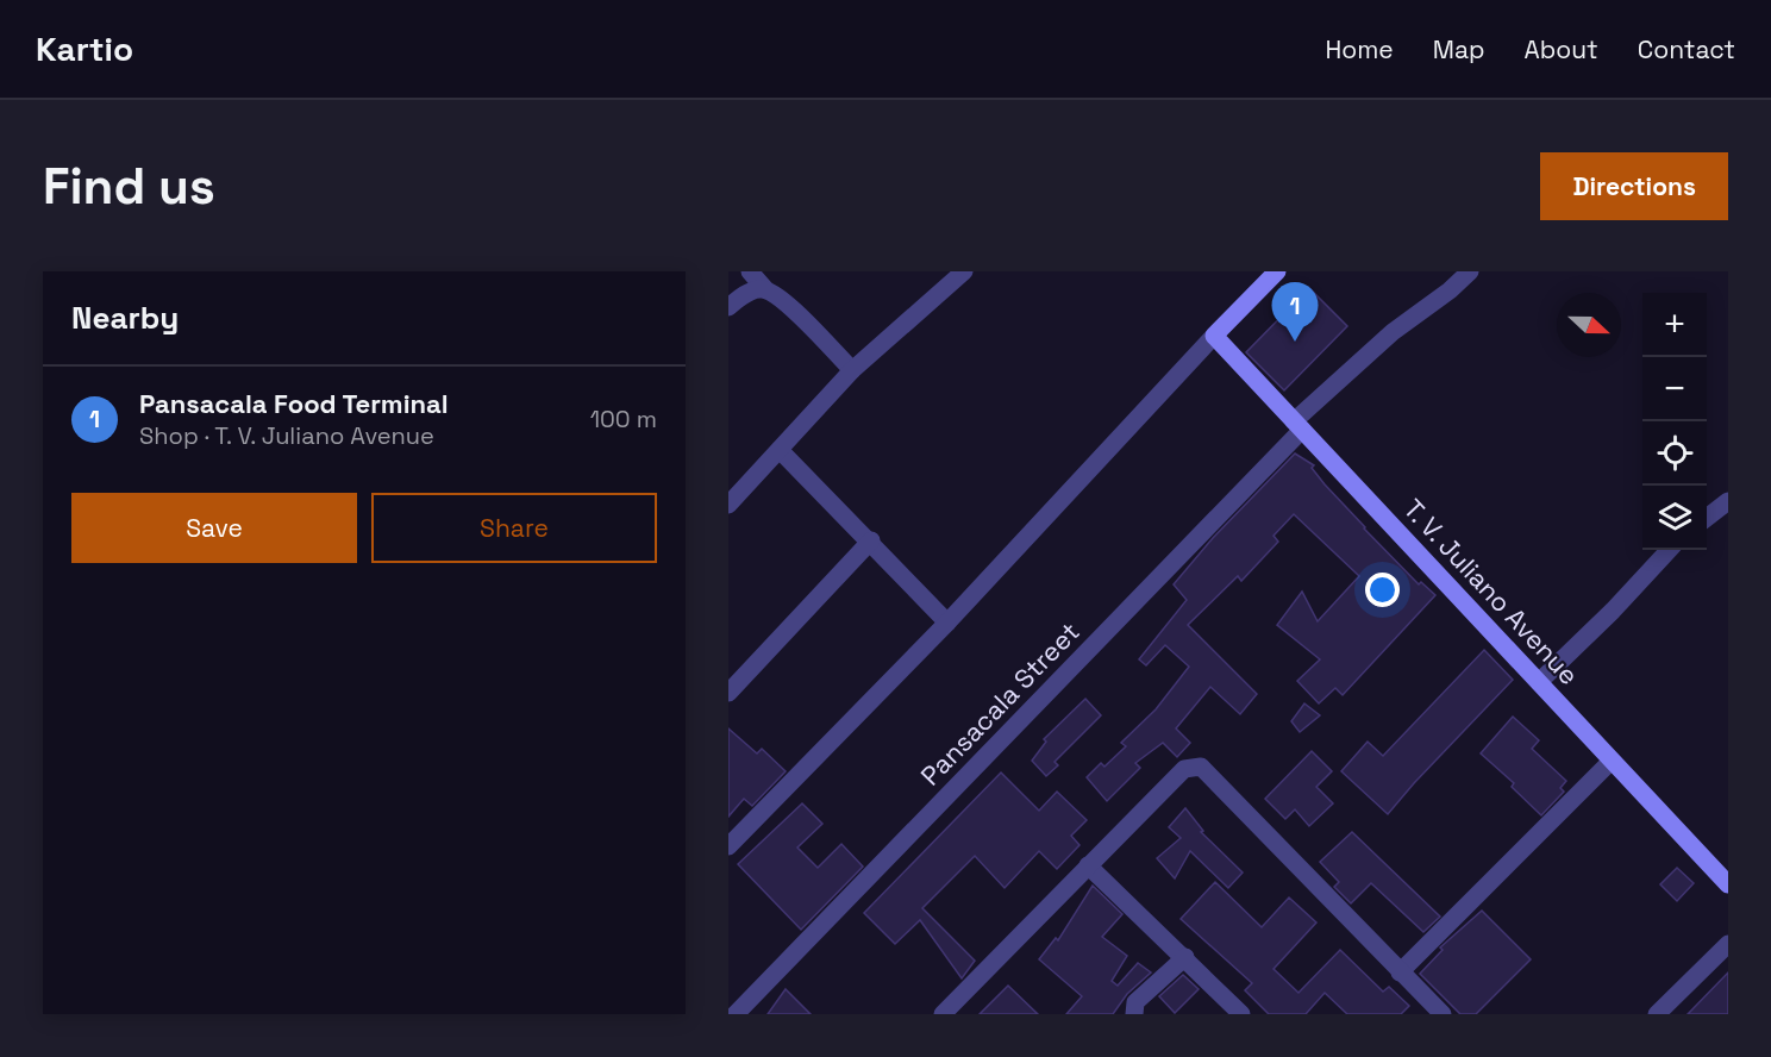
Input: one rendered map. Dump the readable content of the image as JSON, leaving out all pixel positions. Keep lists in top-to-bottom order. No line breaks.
{"streets":{"main road":["T. V. Juliano Avenue"],"street":["Pansacala Street"]},"crossings":[["T. V. Juliano Avenue","Pansacala Street"]],"north":"right","page":{"header":"Kartio","nav":["Home","Map","About","Contact"],"buttons":["Directions",["Save","Share"]],"title":"Find us","heading":"Nearby","pins":"1","map_buttons":["+","−"],"list":[{"mark":"1","name":"Pansacala Food Terminal","note":"Shop · T. V. Juliano Avenue","value":"100 m"}]}}
